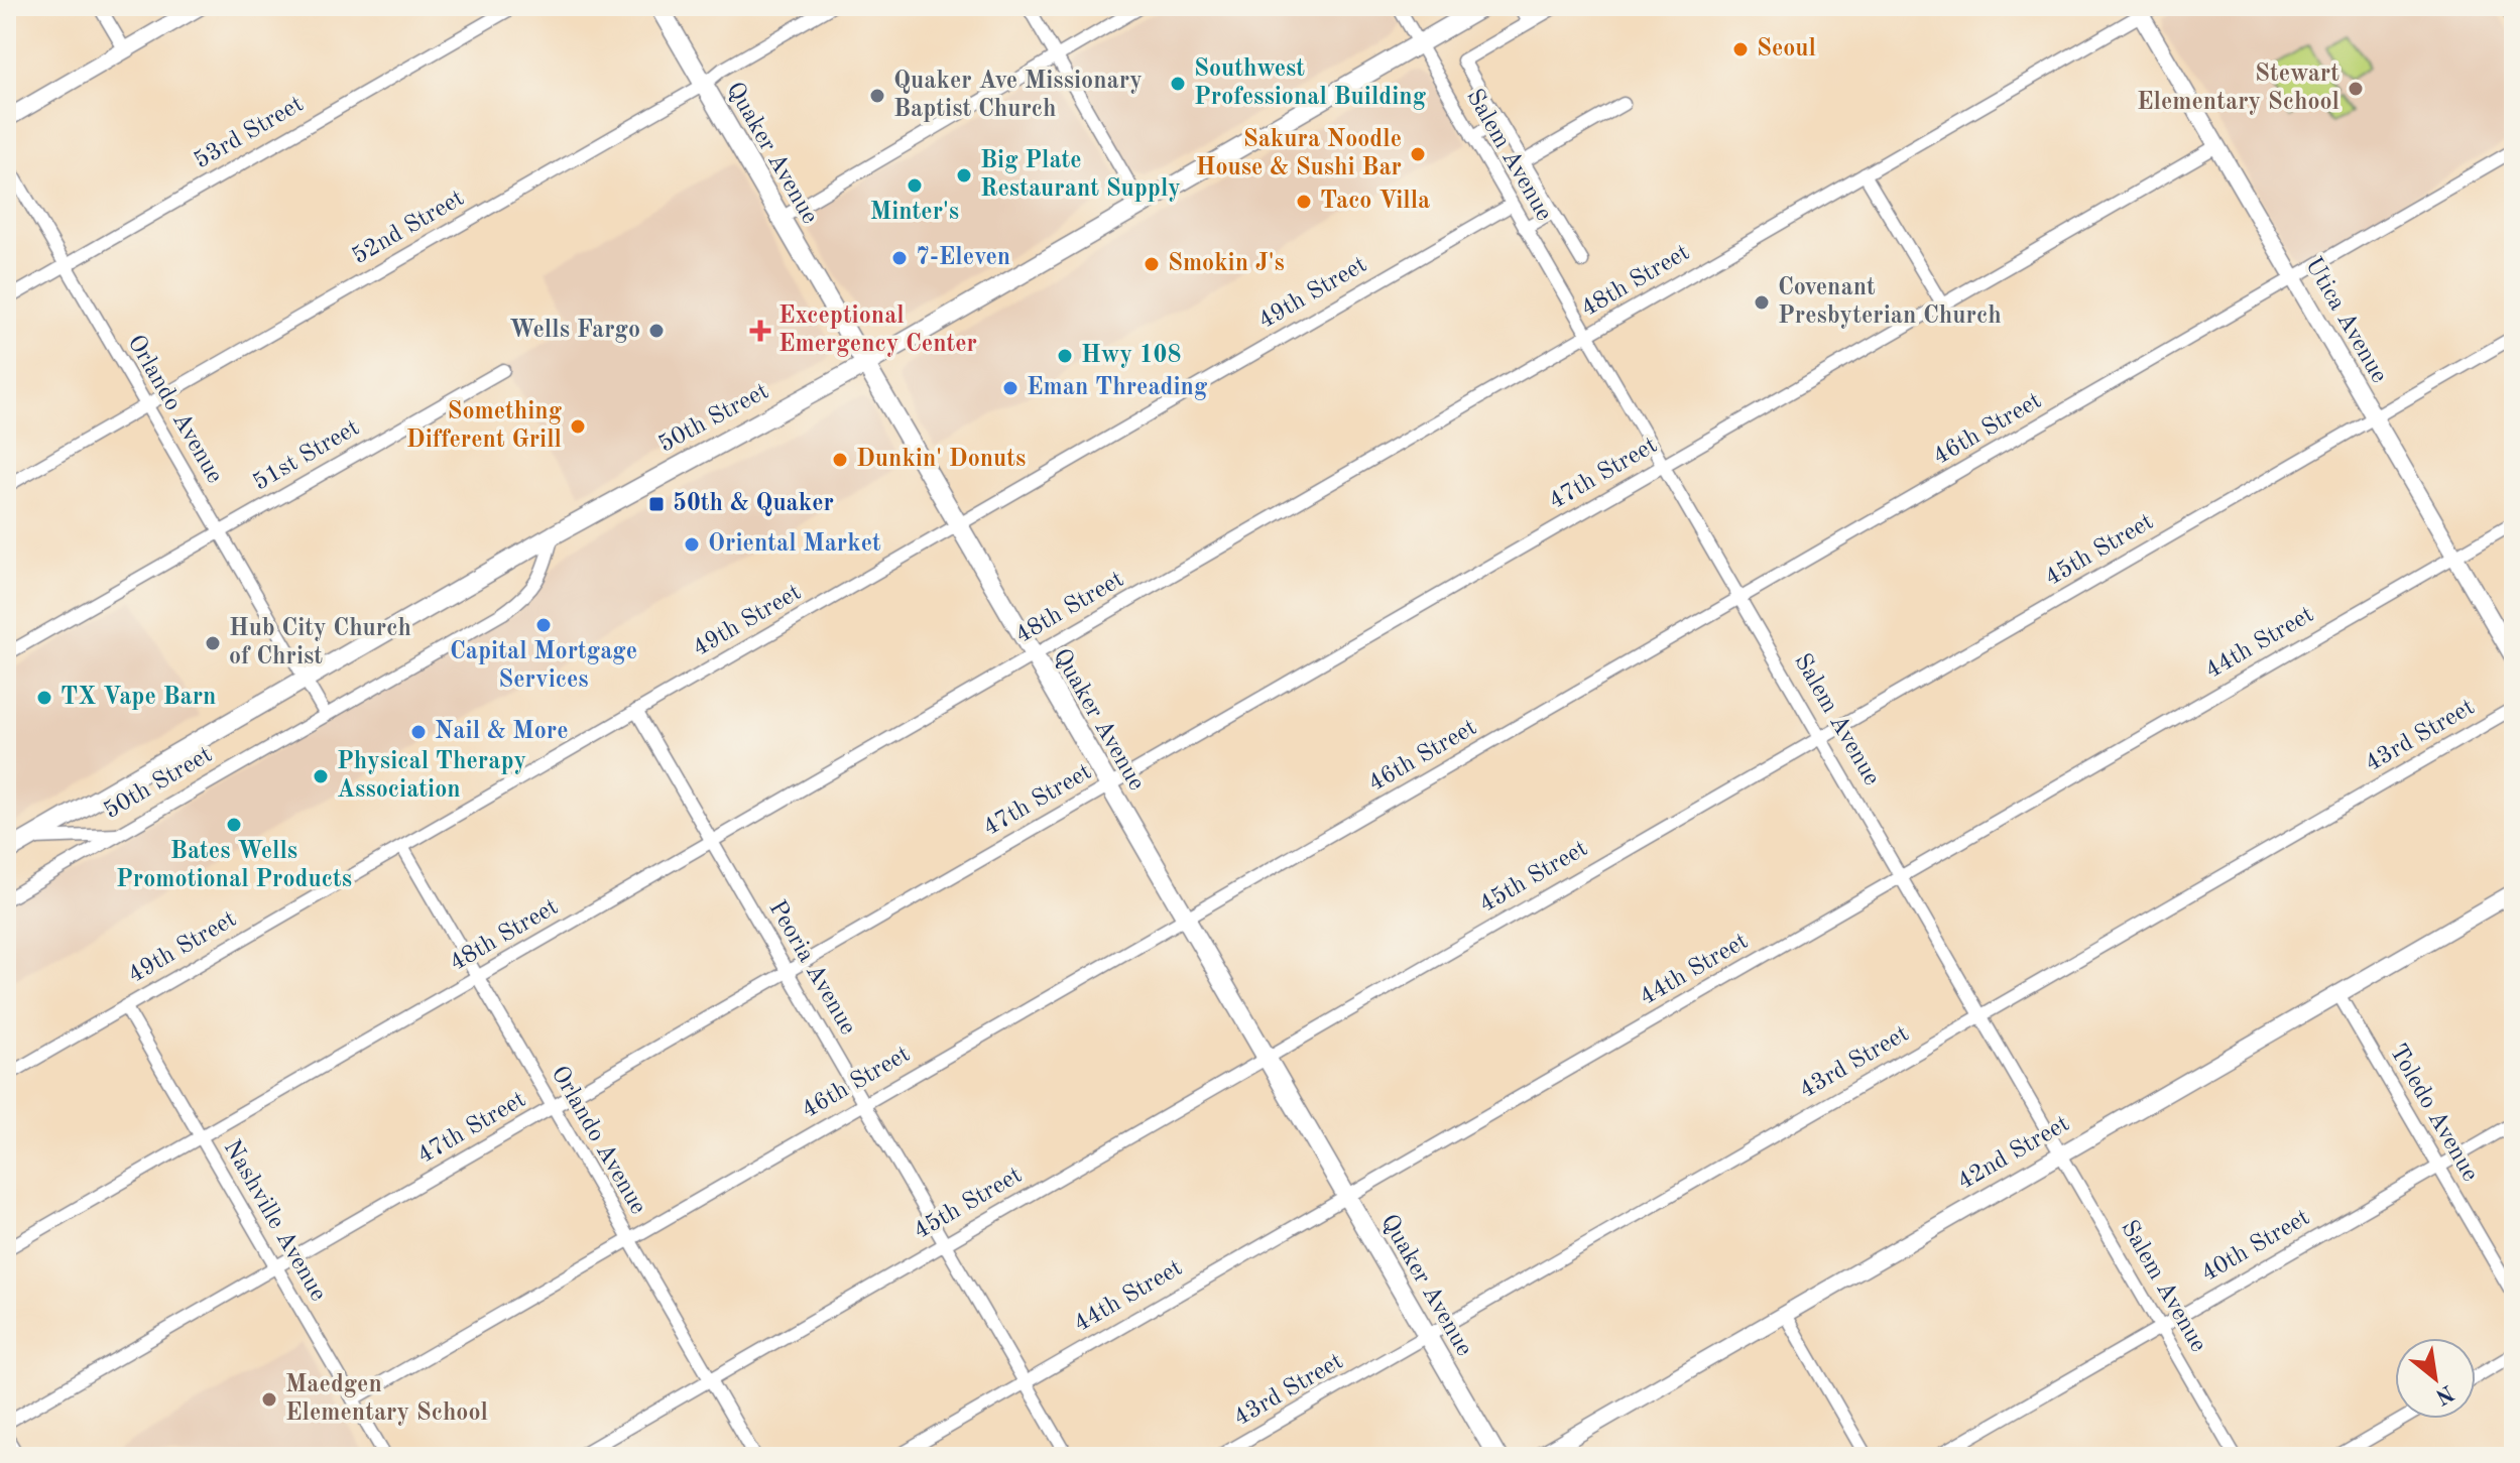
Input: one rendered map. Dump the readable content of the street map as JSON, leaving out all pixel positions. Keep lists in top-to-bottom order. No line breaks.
{"streets":{"main road":["Quaker Avenue","50th Street"],"street":["53rd Street","Salem Avenue","52nd Street","48th Street","49th Street","Utica Avenue","Orlando Avenue","46th Street","51st Street","47th Street","45th Street","44th Street","43rd Street","Peoria Avenue","Toledo Avenue","42nd Street","Nashville Avenue","40th Street"]},"crossings":[["53rd Street","Orlando Avenue"],["Quaker Avenue","52nd Street"],["Quaker Avenue","48th Street"],["Quaker Avenue","49th Street"],["Quaker Avenue","50th Street"],["Quaker Avenue","46th Street"],["Quaker Avenue","47th Street"],["Quaker Avenue","45th Street"],["Quaker Avenue","44th Street"],["Quaker Avenue","43rd Street"],["Salem Avenue","48th Street"],["Salem Avenue","49th Street"],["Salem Avenue","50th Street"],["Salem Avenue","46th Street"],["Salem Avenue","47th Street"],["Salem Avenue","45th Street"],["Salem Avenue","44th Street"],["Salem Avenue","43rd Street"],["Salem Avenue","42nd Street"],["Salem Avenue","40th Street"],["52nd Street","Orlando Avenue"],["48th Street","Utica Avenue"],["48th Street","Orlando Avenue"],["48th Street","Peoria Avenue"],["48th Street","Nashville Avenue"],["49th Street","Orlando Avenue"],["49th Street","Peoria Avenue"],["49th Street","Nashville Avenue"],["Utica Avenue","46th Street"],["Utica Avenue","47th Street"],["Utica Avenue","45th Street"],["Utica Avenue","44th Street"],["Orlando Avenue","50th Street"],["Orlando Avenue","46th Street"],["Orlando Avenue","51st Street"],["Orlando Avenue","47th Street"],["Orlando Avenue","45th Street"],["46th Street","Peoria Avenue"],["46th Street","Nashville Avenue"],["47th Street","Peoria Avenue"],["47th Street","Nashville Avenue"],["45th Street","Peoria Avenue"],["44th Street","Peoria Avenue"],["Toledo Avenue","42nd Street"],["Toledo Avenue","40th Street"]],"places":{"other":["Seoul","Southwest Professional Building","Stewart Elementary School","Quaker Ave Missionary Baptist Church","Sakura Noodle House & Sushi Bar","Big Plate Restaurant Supply","Minter's","Taco Villa","7-Eleven","Smokin J's","Covenant Presbyterian Church","Wells Fargo","Hwy 108","Eman Threading","Something Different Grill","Dunkin' Donuts","Oriental Market","Capital Mortgage Services","Hub City Church of Christ","TX Vape Barn","Nail & More","Physical Therapy Association","Bates Wells Promotional Products","Maedgen Elementary School"],"health":["Exceptional Emergency Center"],"transit":["50th & Quaker"]},"north":"bottom right"}
